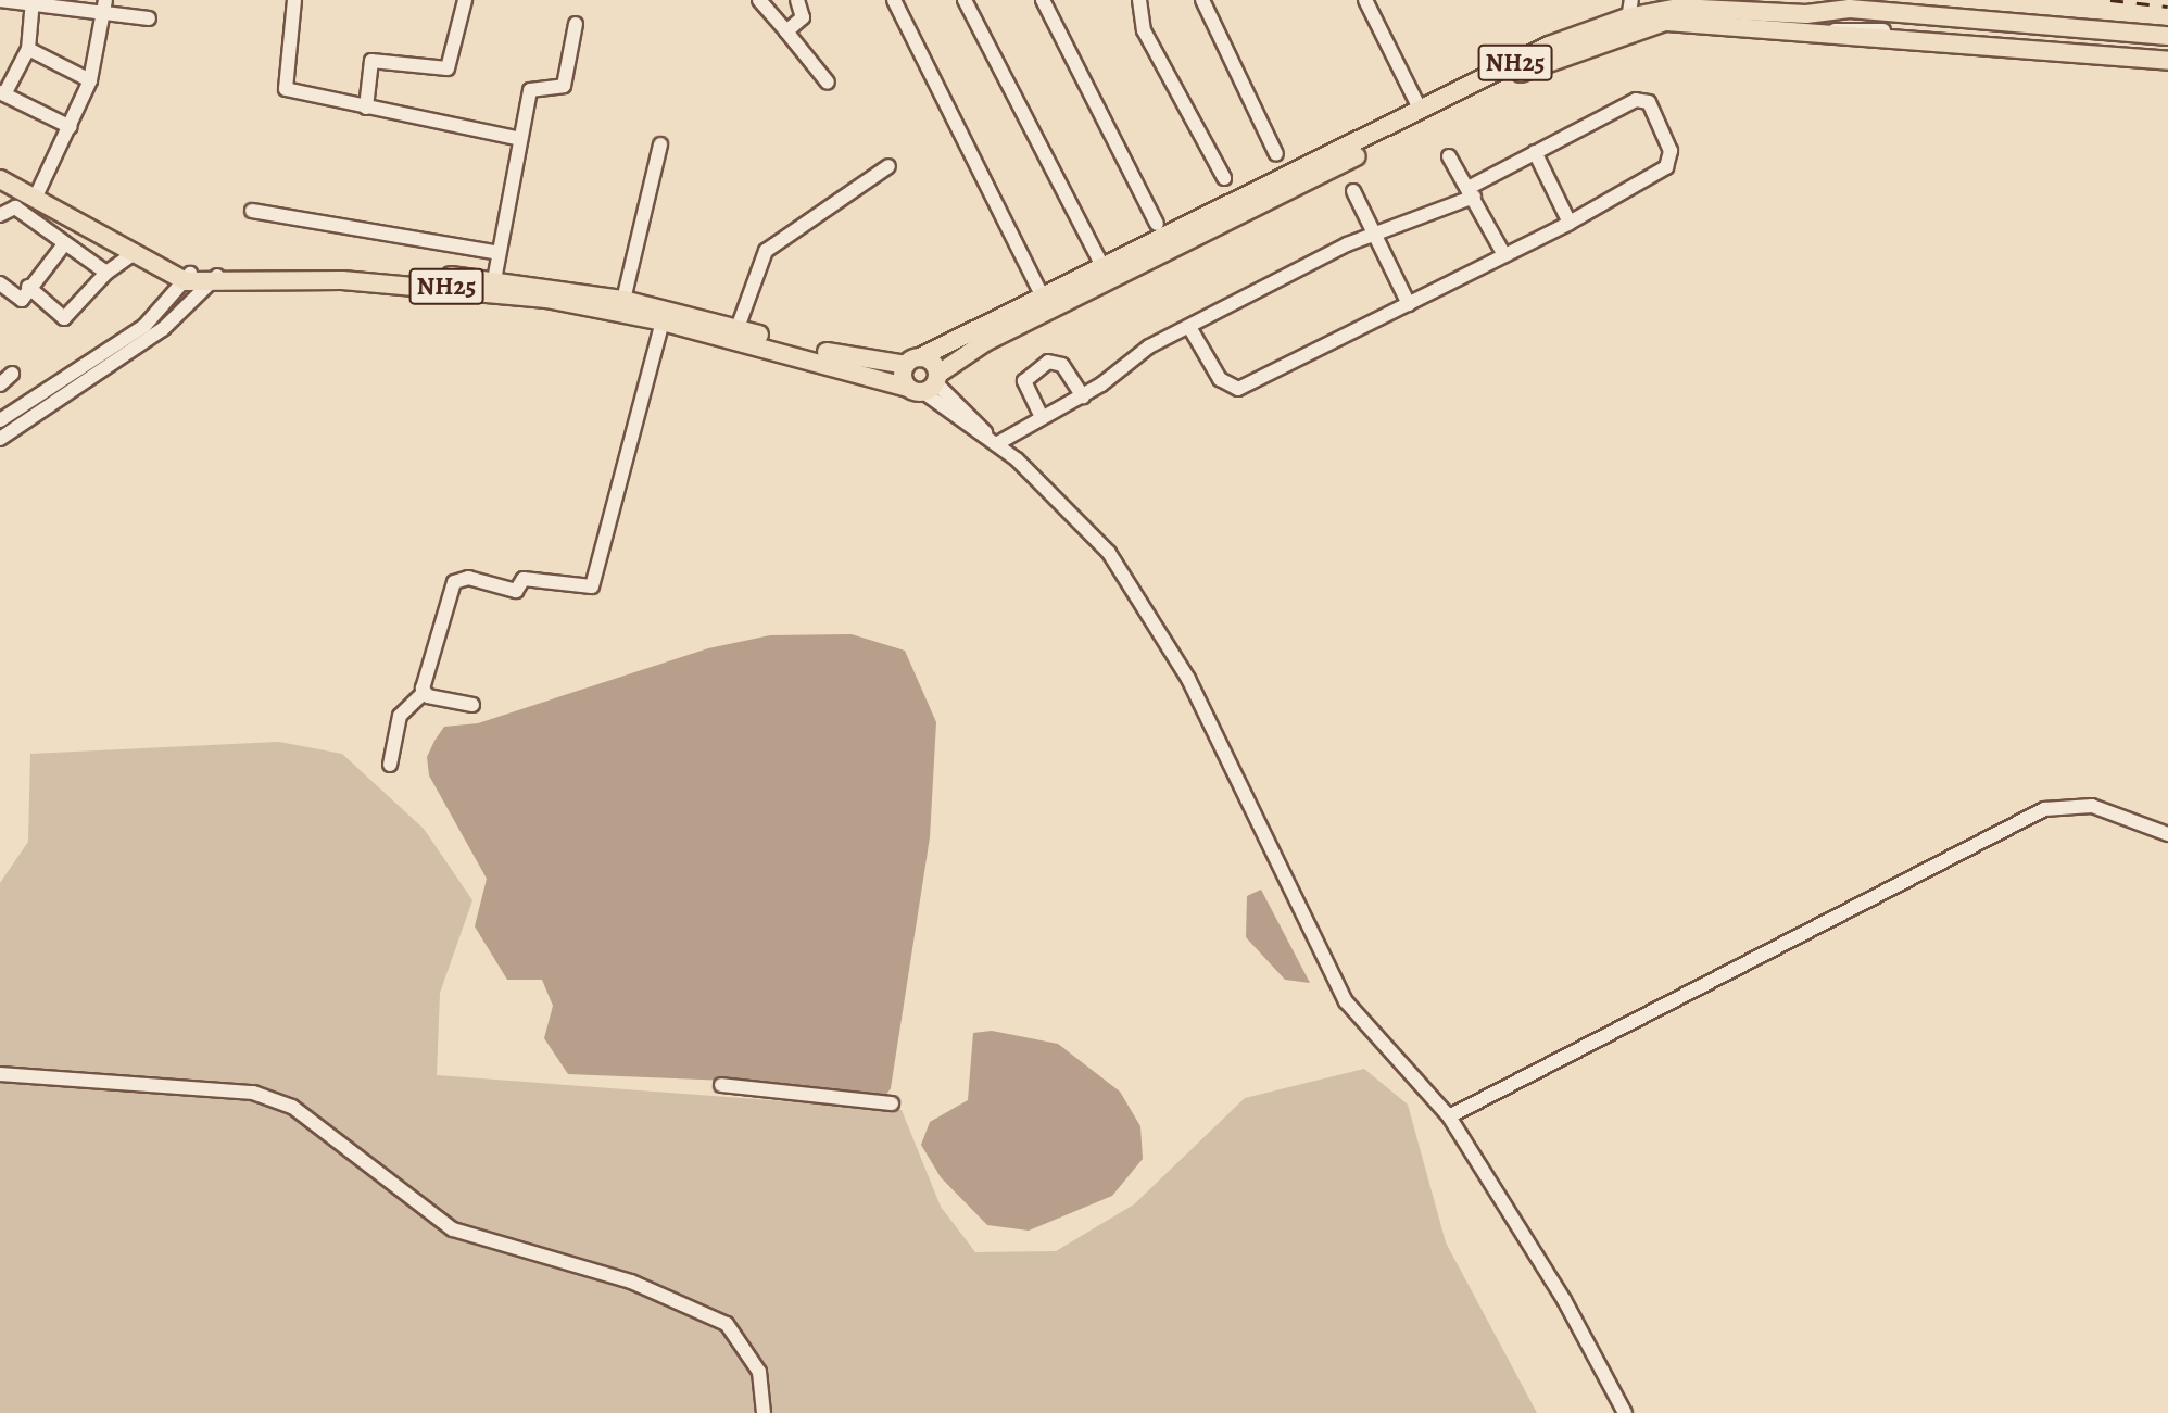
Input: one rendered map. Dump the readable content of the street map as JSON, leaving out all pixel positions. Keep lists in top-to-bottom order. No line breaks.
{"streets":{"main road":["NH25"]}}
